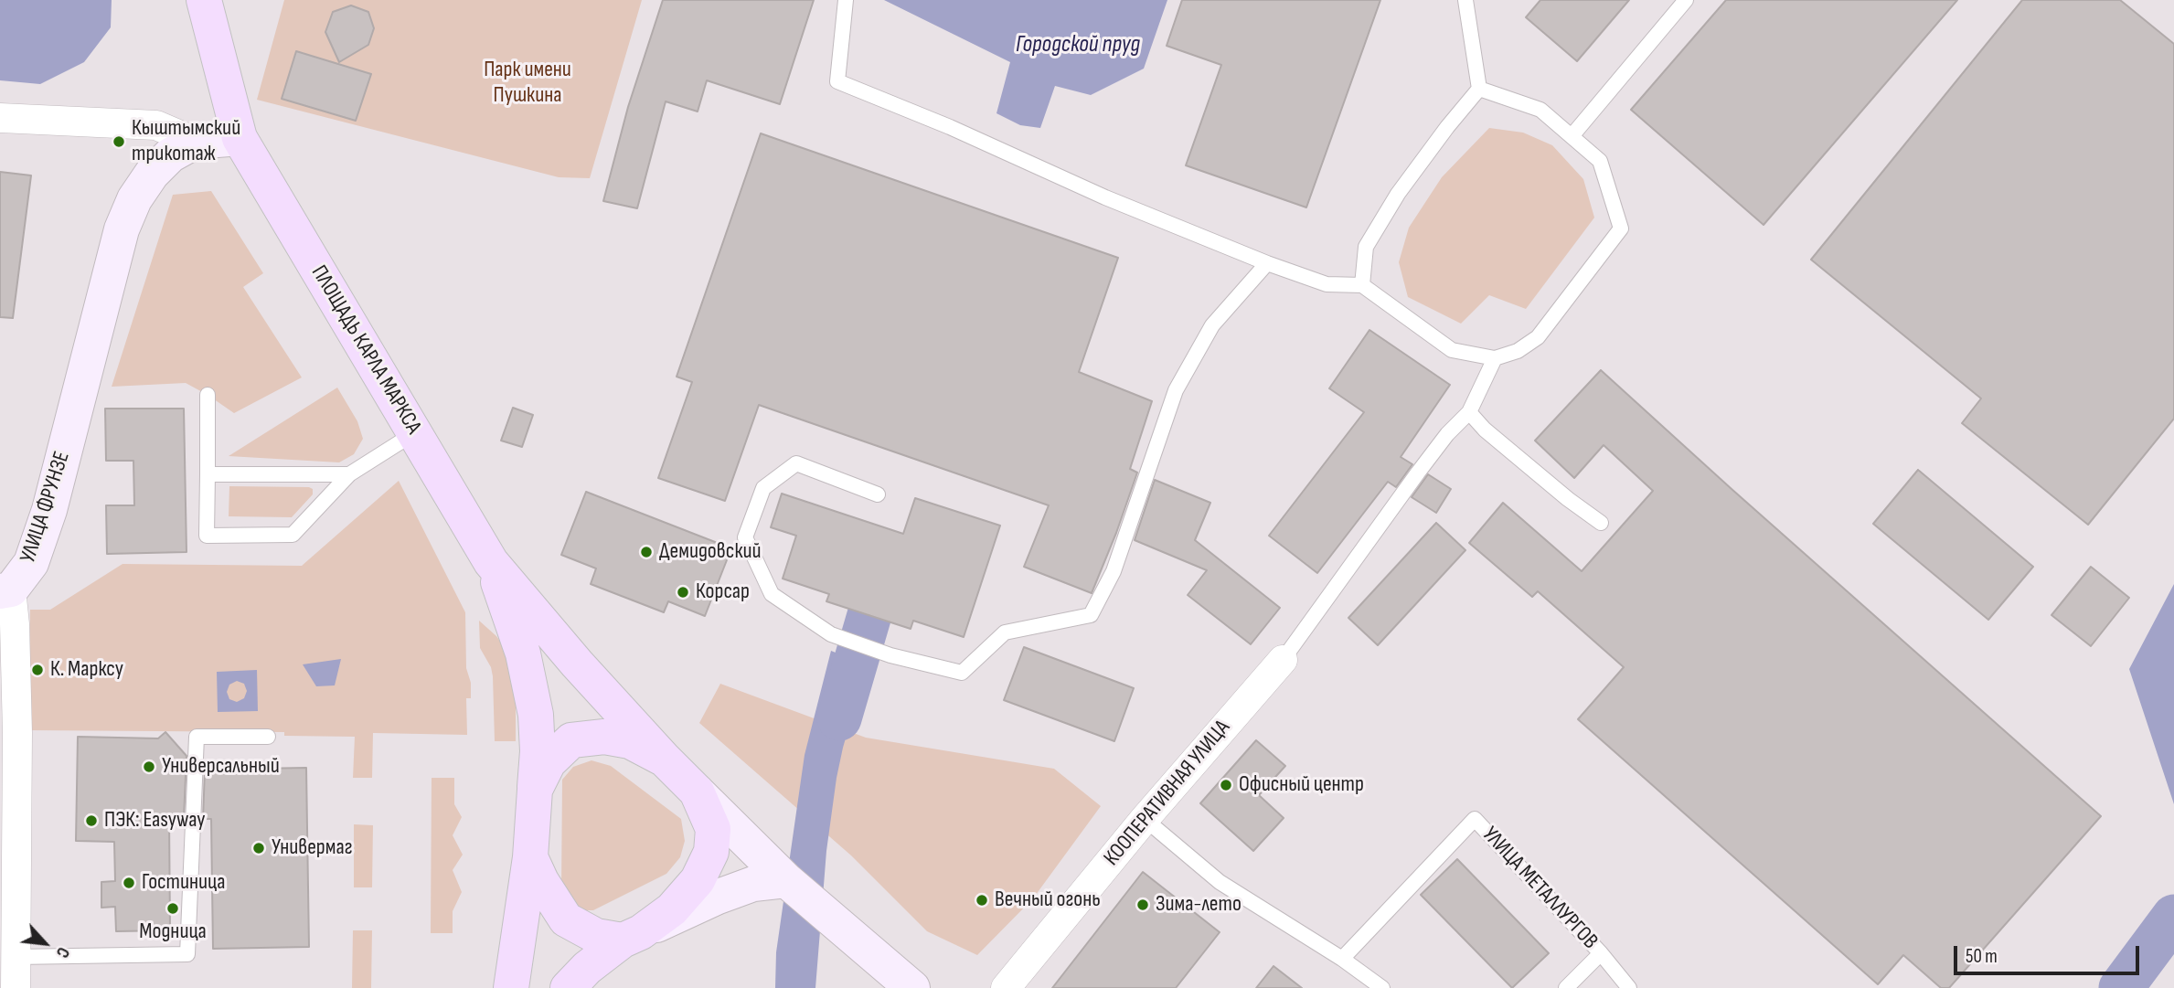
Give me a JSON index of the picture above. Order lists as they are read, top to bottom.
{
  "streets": {
    "main road": ["ПЛОЩАДЬ КАРЛА МАРКСА"],
    "street": ["УЛИЦА ФРУНЗЕ", "КООПЕРАТИВНАЯ УЛИЦА"],
    "lane": ["УЛИЦА МЕТАЛЛУРГОВ"]
  },
  "crossings": [
    ["ПЛОЩАДЬ КАРЛА МАРКСА", "УЛИЦА ФРУНЗЕ"]
  ],
  "water": ["Городской пруд"],
  "parks": ["Парк имени Пушкина"],
  "places": [
    "Кыштымский трикотаж",
    "Демидовский",
    "Корсар",
    "К. Марксу",
    "Универсальный",
    "Офисный центр",
    "ПЭК: Easyway",
    "Универмаг",
    "Гостиница",
    "Вечный огонь",
    "Зима-лето",
    "Модница"
  ],
  "scale_bar": "50 m",
  "north": "bottom right"
}
